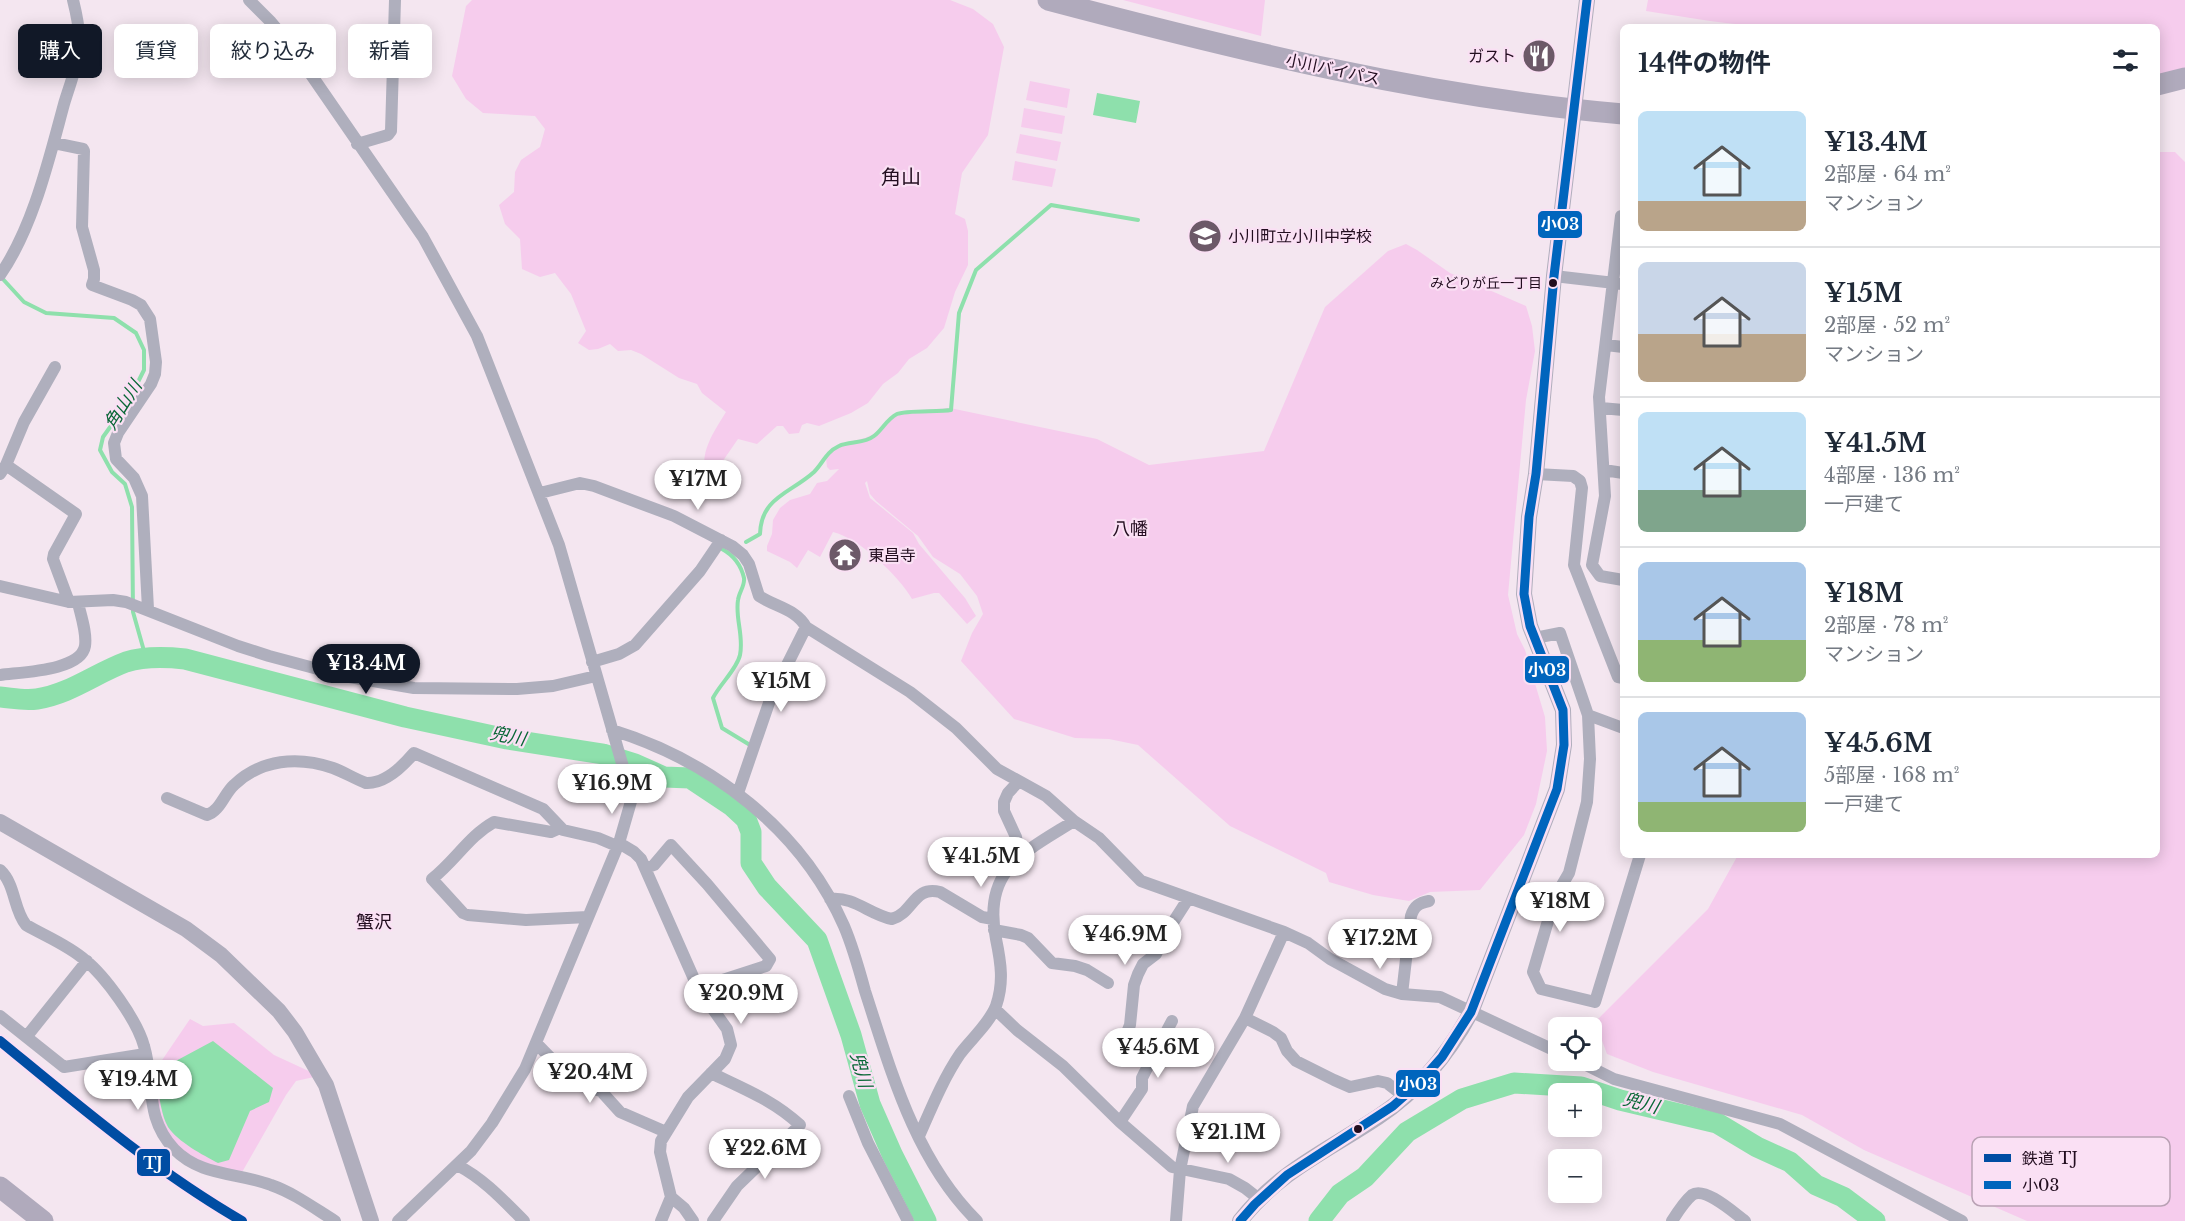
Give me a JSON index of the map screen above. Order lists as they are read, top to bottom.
{
  "streets": {
    "highway": ["小川バイパス"]
  },
  "districts": ["角山", "八幡", "蟹沢"],
  "water": ["角山川", "兜川"],
  "places": {
    "restaurant": ["ガスト"],
    "school or university": ["小川町立小川中学校"],
    "other": ["みどりが丘一丁目"],
    "temple": ["東昌寺"]
  },
  "lines": ["transit line 小03", "rail line TJ"],
  "legend": ["鉄道 TJ", "小03"],
  "page": {
    "chip": [
      "購入",
      "賃貸",
      "絞り込み",
      "新着"
    ],
    "heading": "14件の物件",
    "list": [
      {
        "name": "¥13.4M",
        "note": "2部屋 · 64 m² · マンション"
      },
      {
        "name": "¥15M",
        "note": "2部屋 · 52 m² · マンション"
      },
      {
        "name": "¥41.5M",
        "note": "4部屋 · 136 m² · 一戸建て"
      },
      {
        "name": "¥18M",
        "note": "2部屋 · 78 m² · マンション"
      },
      {
        "name": "¥45.6M",
        "note": "5部屋 · 168 m² · 一戸建て"
      }
    ],
    "price": [
      "¥17M",
      "¥13.4M",
      "¥15M",
      "¥16.9M",
      "¥41.5M",
      "¥18M",
      "¥46.9M",
      "¥17.2M",
      "¥20.9M",
      "¥45.6M",
      "¥20.4M",
      "¥19.4M",
      "¥21.1M",
      "¥22.6M"
    ],
    "map_buttons": ["+", "−"]
  }
}
